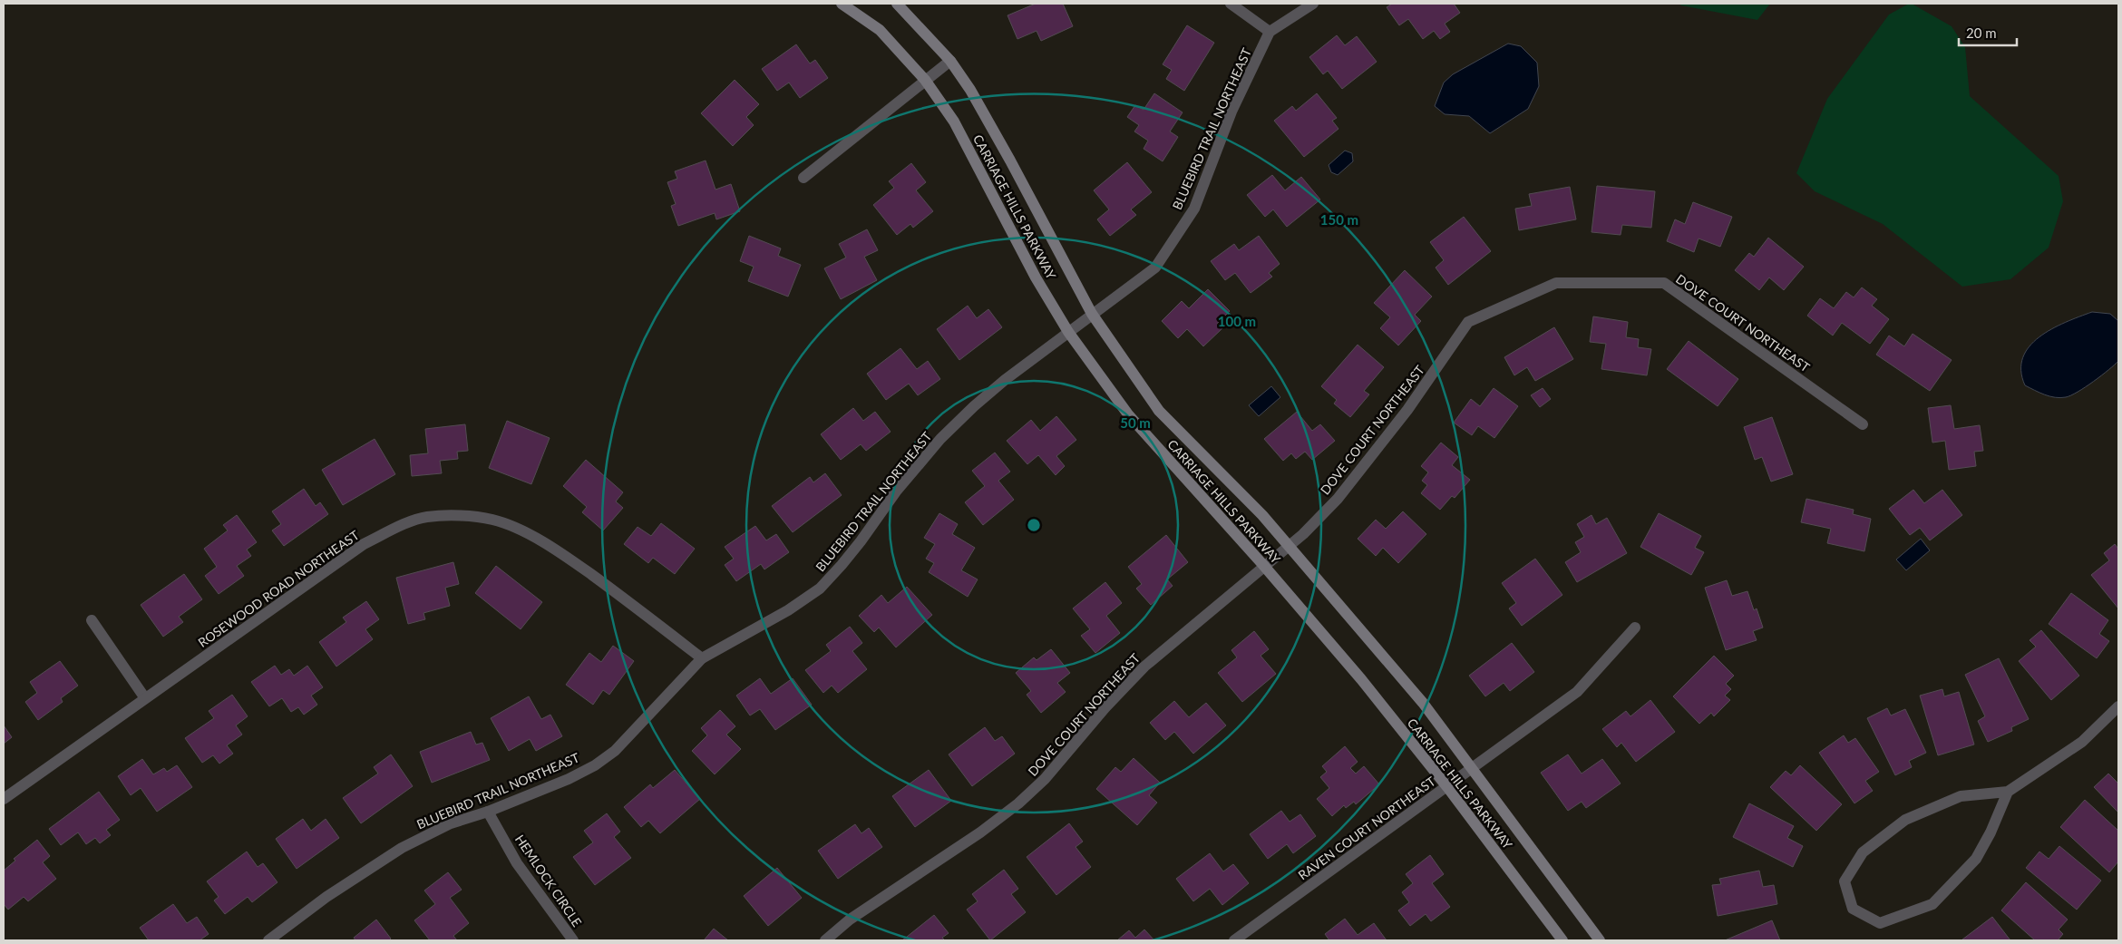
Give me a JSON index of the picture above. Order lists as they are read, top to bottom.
{
  "streets": {
    "street": [
      "BLUEBIRD TRAIL NORTHEAST",
      "CARRIAGE HILLS PARKWAY",
      "DOVE COURT NORTHEAST",
      "ROSEWOOD ROAD NORTHEAST",
      "RAVEN COURT NORTHEAST",
      "HEMLOCK CIRCLE"
    ]
  },
  "crossings": [
    ["BLUEBIRD TRAIL NORTHEAST", "CARRIAGE HILLS PARKWAY"],
    ["BLUEBIRD TRAIL NORTHEAST", "ROSEWOOD ROAD NORTHEAST"],
    ["BLUEBIRD TRAIL NORTHEAST", "HEMLOCK CIRCLE"],
    ["CARRIAGE HILLS PARKWAY", "DOVE COURT NORTHEAST"],
    ["CARRIAGE HILLS PARKWAY", "RAVEN COURT NORTHEAST"]
  ],
  "scale_bar": "20 m",
  "rings": ["150 m", "100 m", "50 m"]
}
